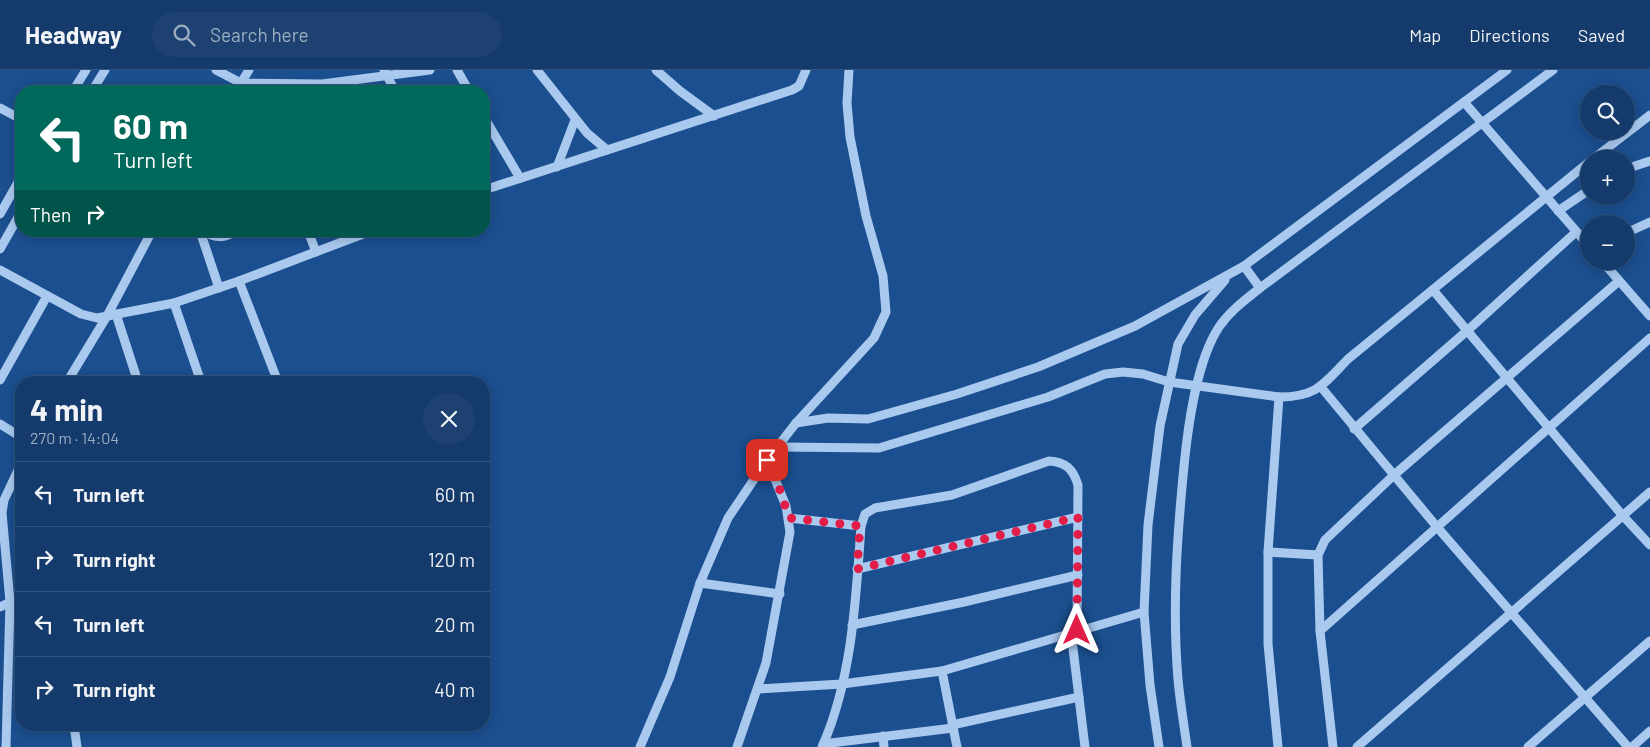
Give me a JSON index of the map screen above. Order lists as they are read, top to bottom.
{
  "page": {
    "header": "Headway",
    "search": "Search here",
    "nav": ["Map", "Directions", "Saved"],
    "map_buttons": ["+", "−"],
    "turn": ["60 m", "Turn left"],
    "then": "Then",
    "heading": ["4 min", "270 m · 14:04"],
    "list": [
      {
        "name": "Turn left",
        "value": "60 m"
      },
      {
        "name": "Turn right",
        "value": "120 m"
      },
      {
        "name": "Turn left",
        "value": "20 m"
      },
      {
        "name": "Turn right",
        "value": "40 m"
      }
    ]
  }
}
